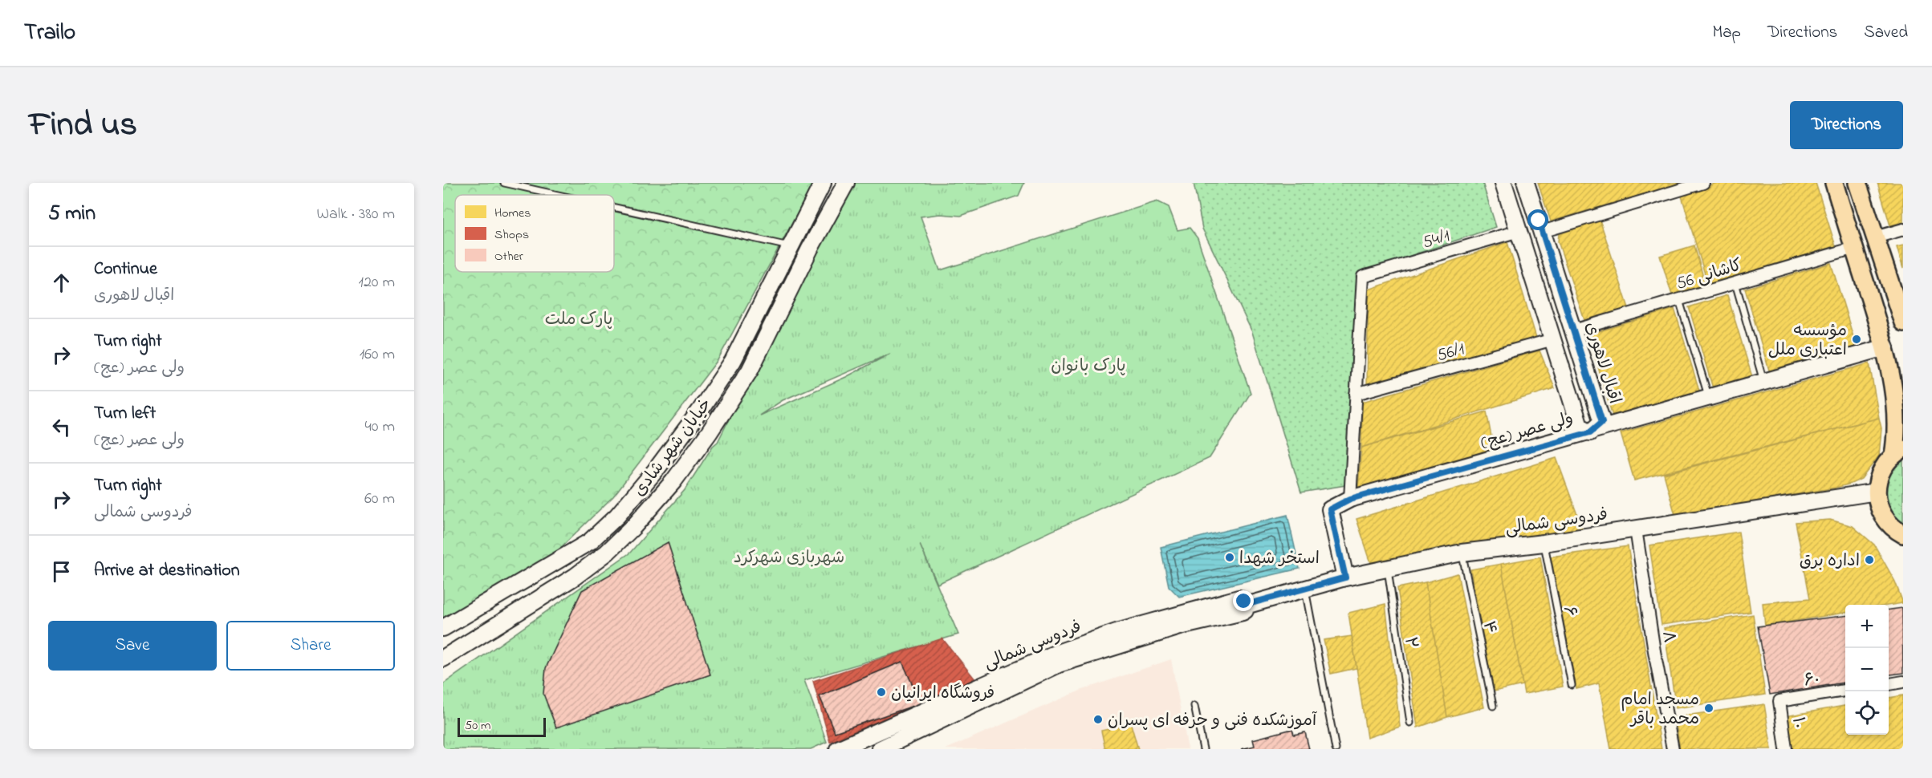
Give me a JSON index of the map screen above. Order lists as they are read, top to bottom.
{
  "streets": {
    "main road": [
      "اقبال لاهوری",
      "ولی عصر (عج)",
      "خیابان شهر شادی",
      "فردوسی شمالی"
    ],
    "street": [
      "54/1",
      "کاشانی 56",
      "56/1",
      "۸",
      "۶۰",
      "۱۰"
    ],
    "lane": ["۶", "۴", "۲"]
  },
  "crossings": [
    ["54/1", "56/1"],
    ["کاشانی 56", "اقبال لاهوری"],
    ["اقبال لاهوری", "ولی عصر (عج)"],
    ["ولی عصر (عج)", "فردوسی شمالی"],
    ["فردوسی شمالی", "۶"],
    ["فردوسی شمالی", "۴"],
    ["فردوسی شمالی", "۸"],
    ["فردوسی شمالی", "۲"],
    ["۶۰", "۱۰"]
  ],
  "parks": ["پارک ملت", "پارک بانوان", "شهربازی شهرکرد"],
  "places": [
    "مؤسسه اعتباری ملل",
    "استخر شهدا",
    "اداره برق",
    "فروشگاه ایرانیان",
    "مسجد امام محمد باقر",
    "آموزشکده فنی و حرفه ای پسران"
  ],
  "legend": ["Homes", "Shops", "Other"],
  "scale_bar": "50 m",
  "page": {
    "header": "Trailo",
    "nav": ["Map", "Directions", "Saved"],
    "title": "Find us",
    "buttons": [
      "Directions",
      ["Save", "Share"]
    ],
    "heading": ["5 min", "Walk · 380 m"],
    "list": [
      ["Continue", "اقبال لاهوری", "120 m"],
      ["Turn right", "ولی عصر (عج)", "160 m"],
      ["Turn left", "ولی عصر (عج)", "40 m"],
      ["Turn right", "فردوسی شمالی", "60 m"],
      "Arrive at destination"
    ],
    "map_buttons": ["+", "−"],
    "scale": "50 m"
  }
}
